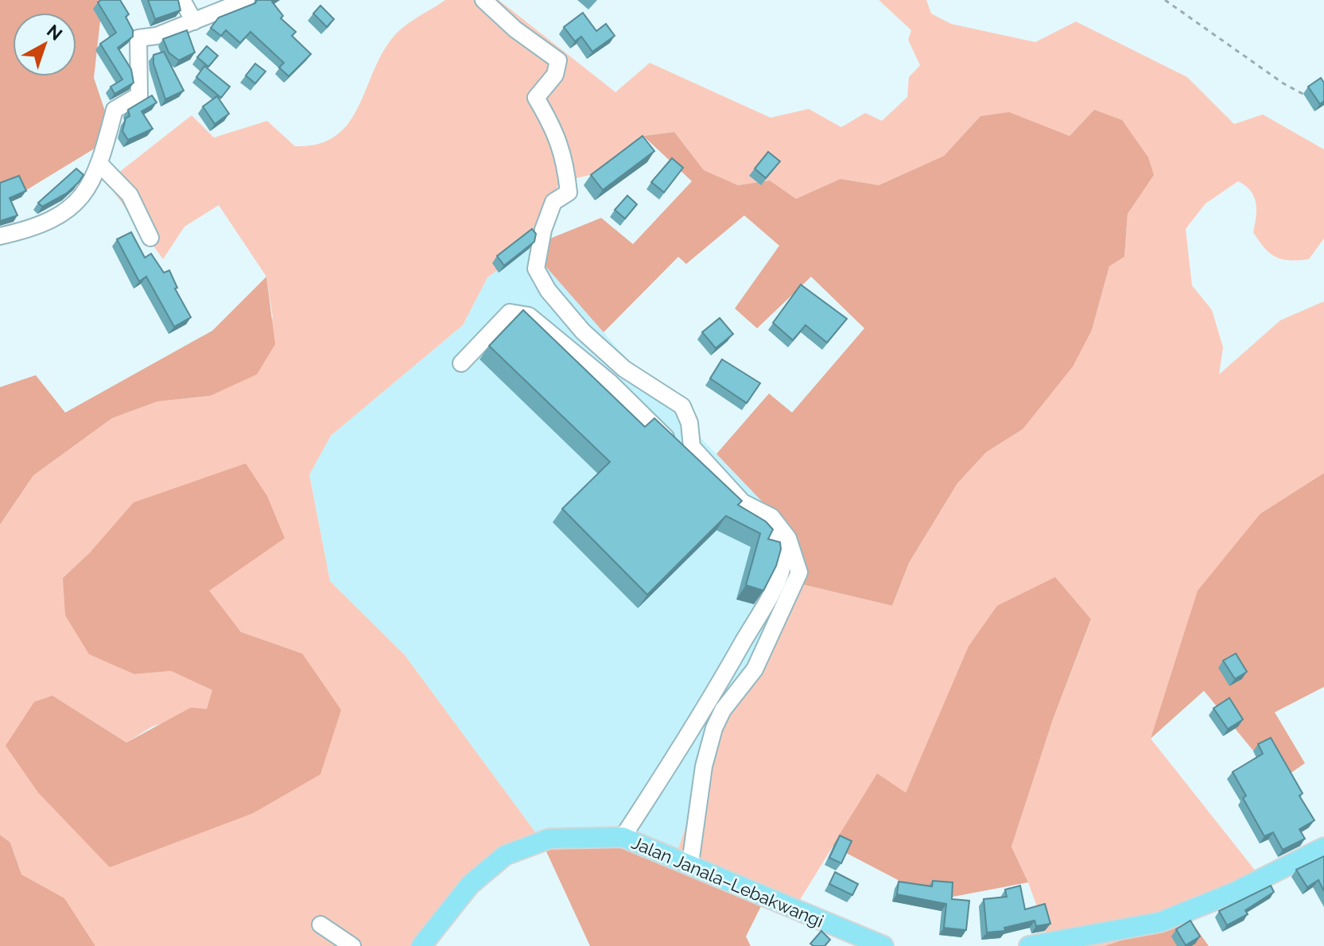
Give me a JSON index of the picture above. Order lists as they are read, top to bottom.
{
  "streets": {
    "main road": ["Jalan Janala–Lebakwangi"]
  },
  "north": "top right"
}
